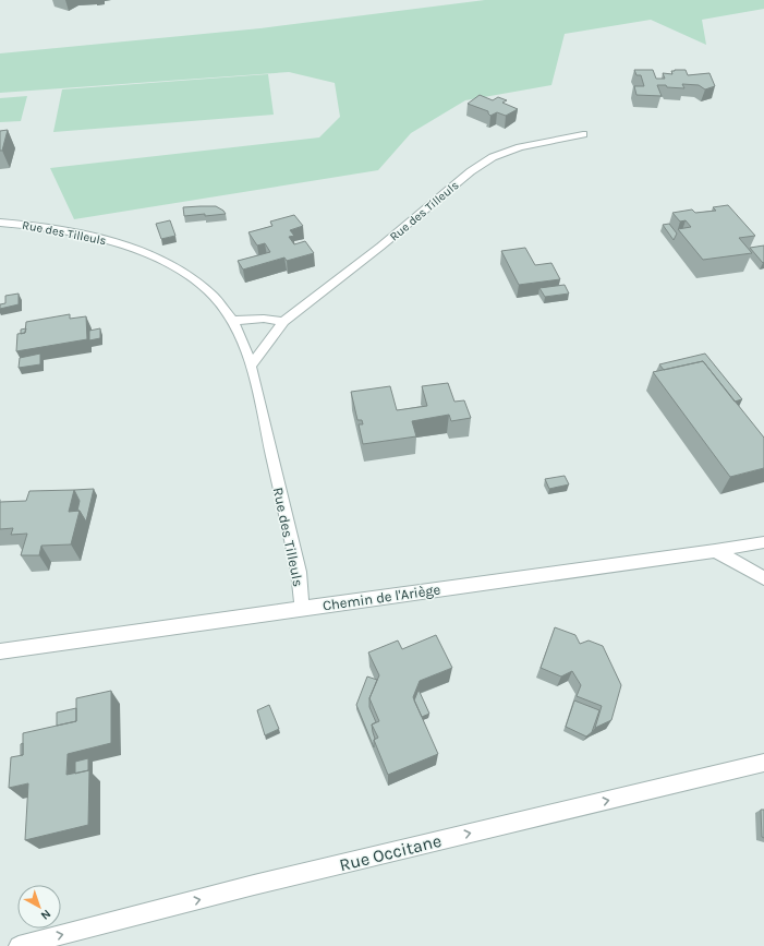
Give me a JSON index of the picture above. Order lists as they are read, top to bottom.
{
  "streets": {
    "street": ["Rue des Tilleuls", "Chemin de l'Ariège", "Rue Occitane"]
  },
  "crossings": [
    ["Rue des Tilleuls", "Chemin de l'Ariège"]
  ],
  "one_way": ["Rue Occitane"],
  "north": "bottom right"
}
